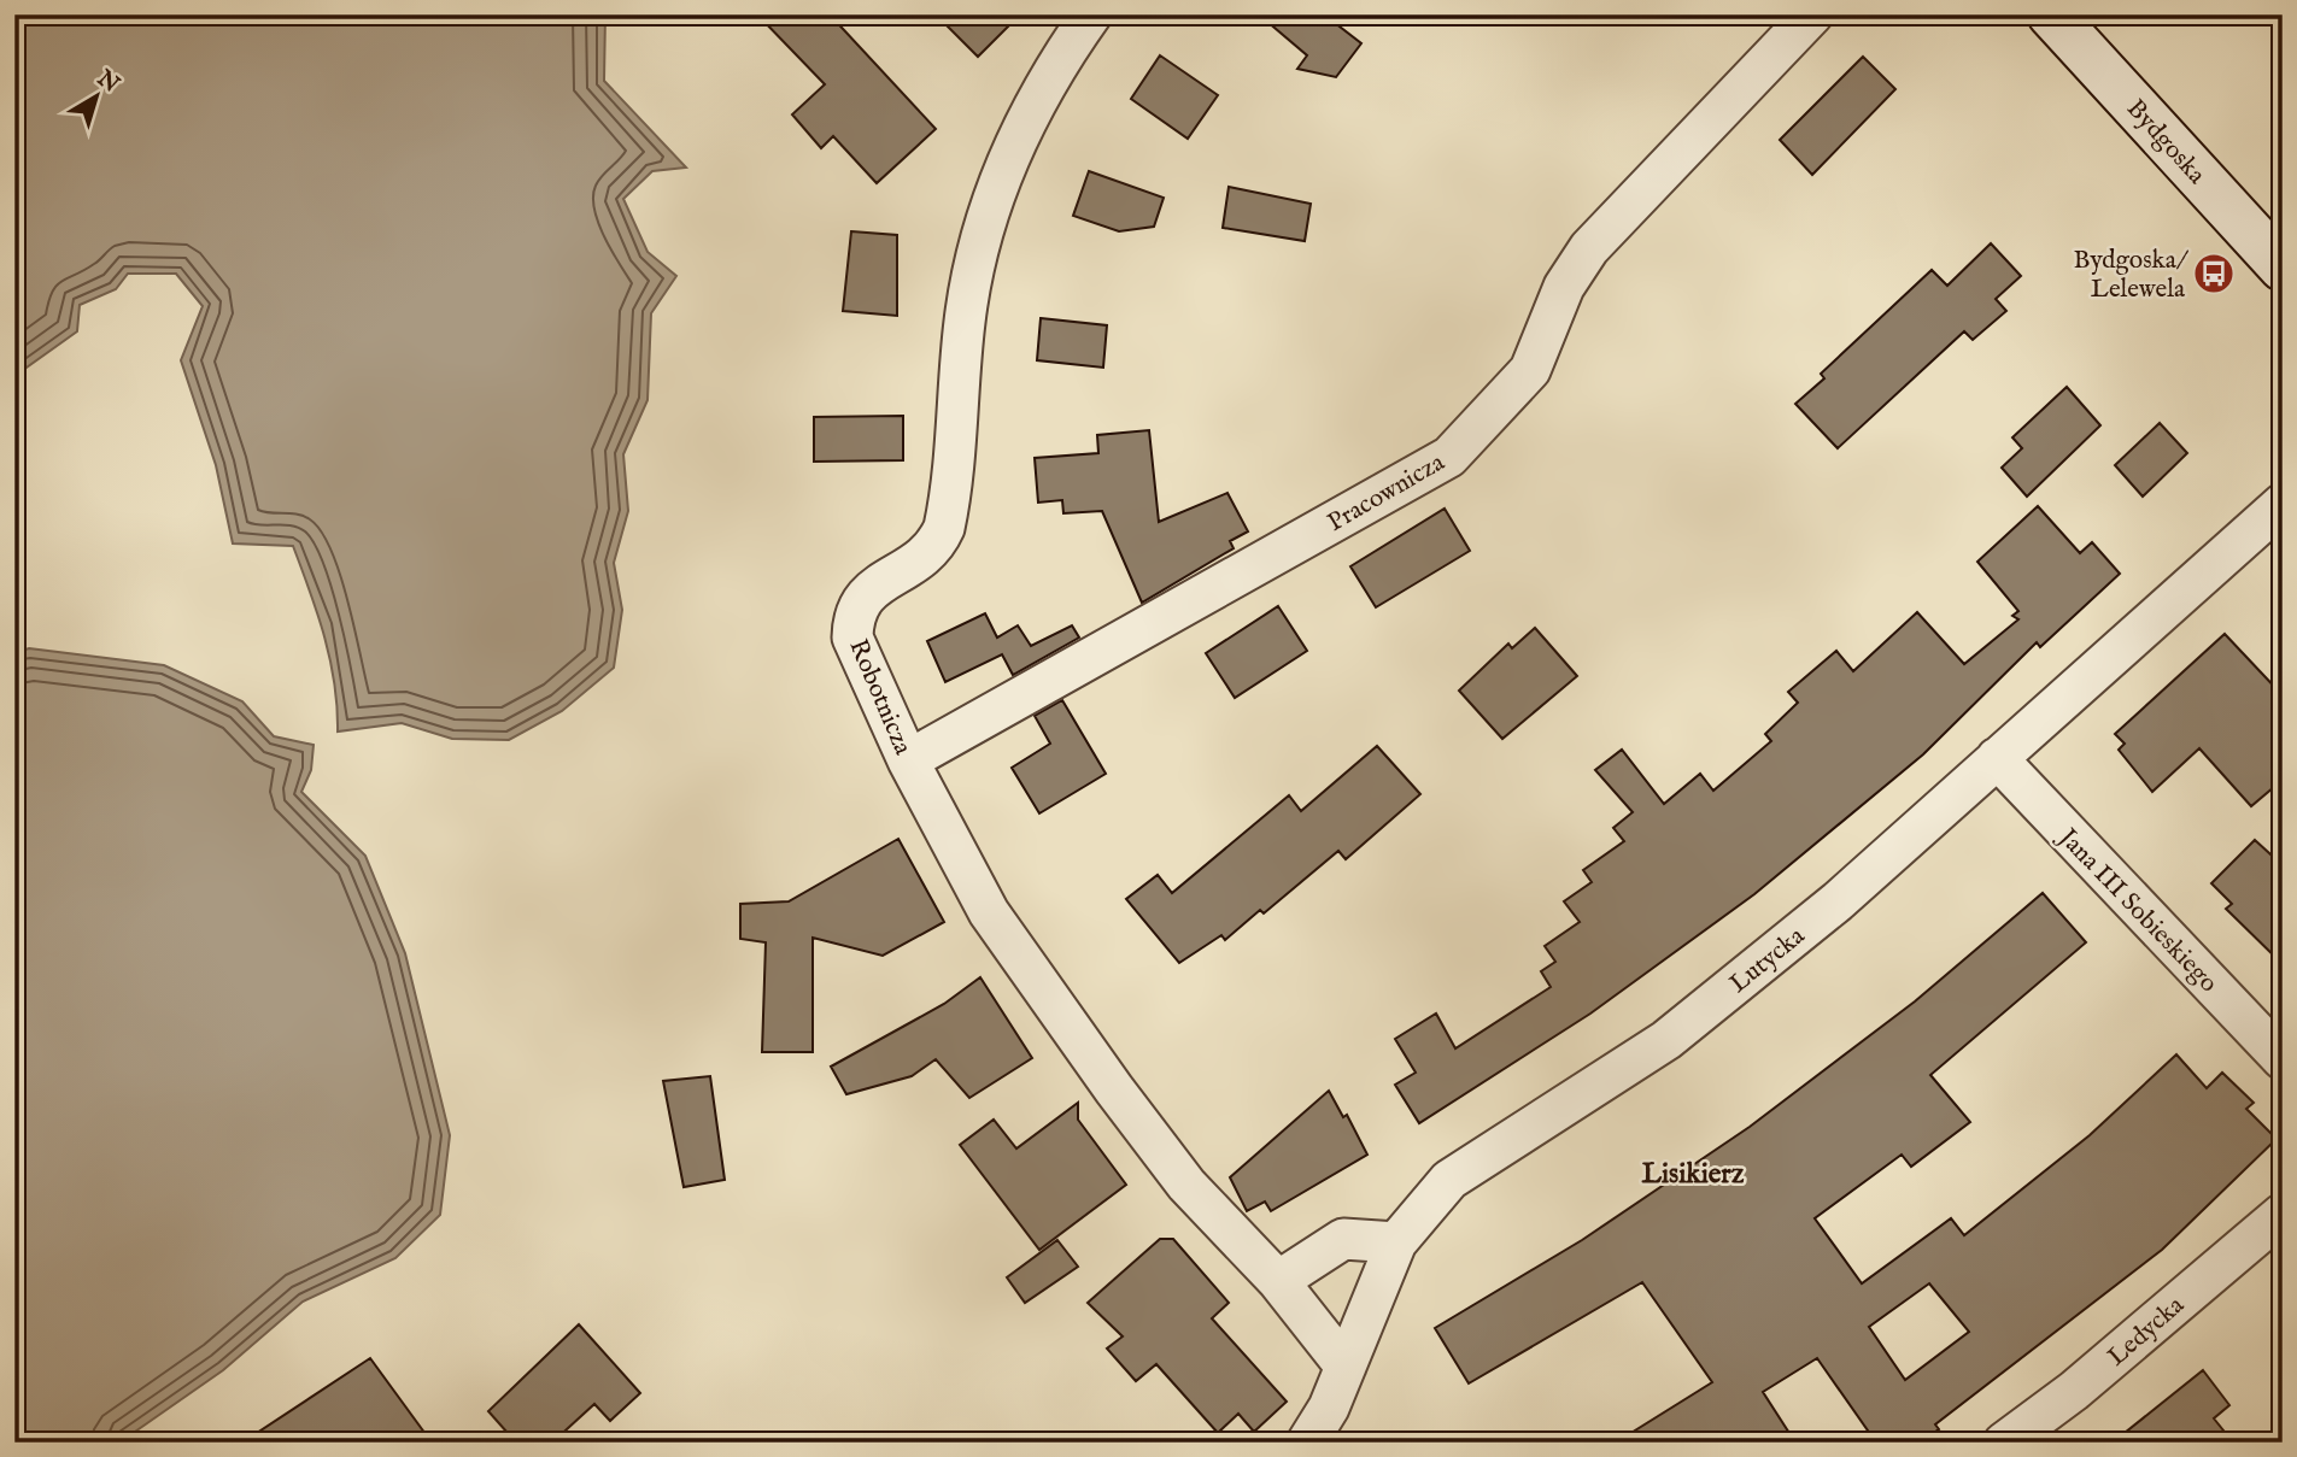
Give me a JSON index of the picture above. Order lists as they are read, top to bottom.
{
  "streets": {
    "street": [
      "Bydgoska",
      "Pracownicza",
      "Robotnicza",
      "Jana III Sobieskiego",
      "Lutycka",
      "Ledycka"
    ]
  },
  "crossings": [
    ["Pracownicza", "Robotnicza"],
    ["Robotnicza", "Lutycka"],
    ["Jana III Sobieskiego", "Lutycka"]
  ],
  "districts": ["Lisikierz"],
  "places": {
    "bus stop": ["Bydgoska/ Lelewela"]
  },
  "north": "top right"
}
